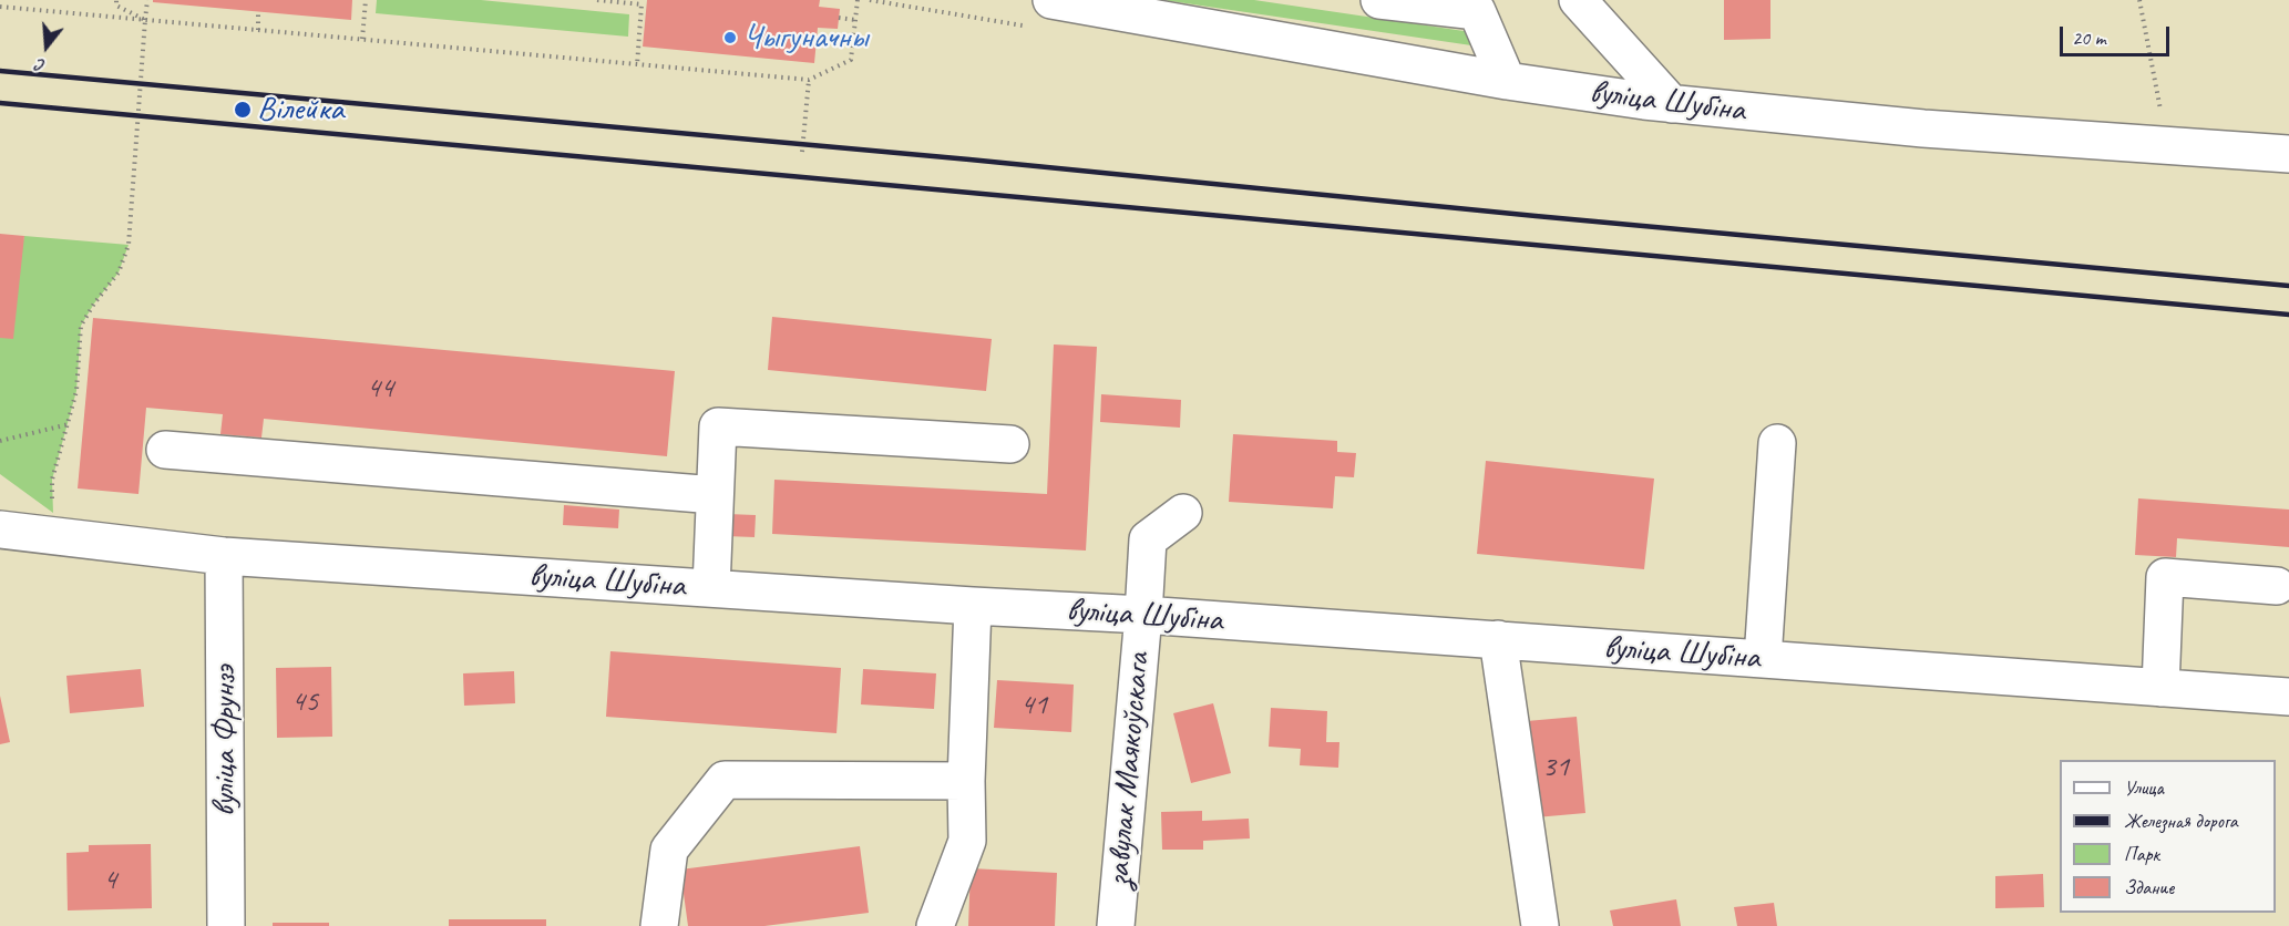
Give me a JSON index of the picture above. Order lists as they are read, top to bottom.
{
  "streets": {
    "street": ["вуліца Шубіна", "вуліца Фрунзэ", "завулак Маякоўскага"]
  },
  "crossings": [
    ["вуліца Шубіна", "вуліца Фрунзэ"],
    ["вуліца Шубіна", "завулак Маякоўскага"]
  ],
  "places": ["Чыгуначны", "Вілейка"],
  "house_numbers": [
    "44",
    "45",
    "41",
    "31",
    "4"
  ],
  "legend": [
    "Улица",
    "Железная дорога",
    "Парк",
    "Здание"
  ],
  "scale_bar": "20 m",
  "north": "bottom"
}
